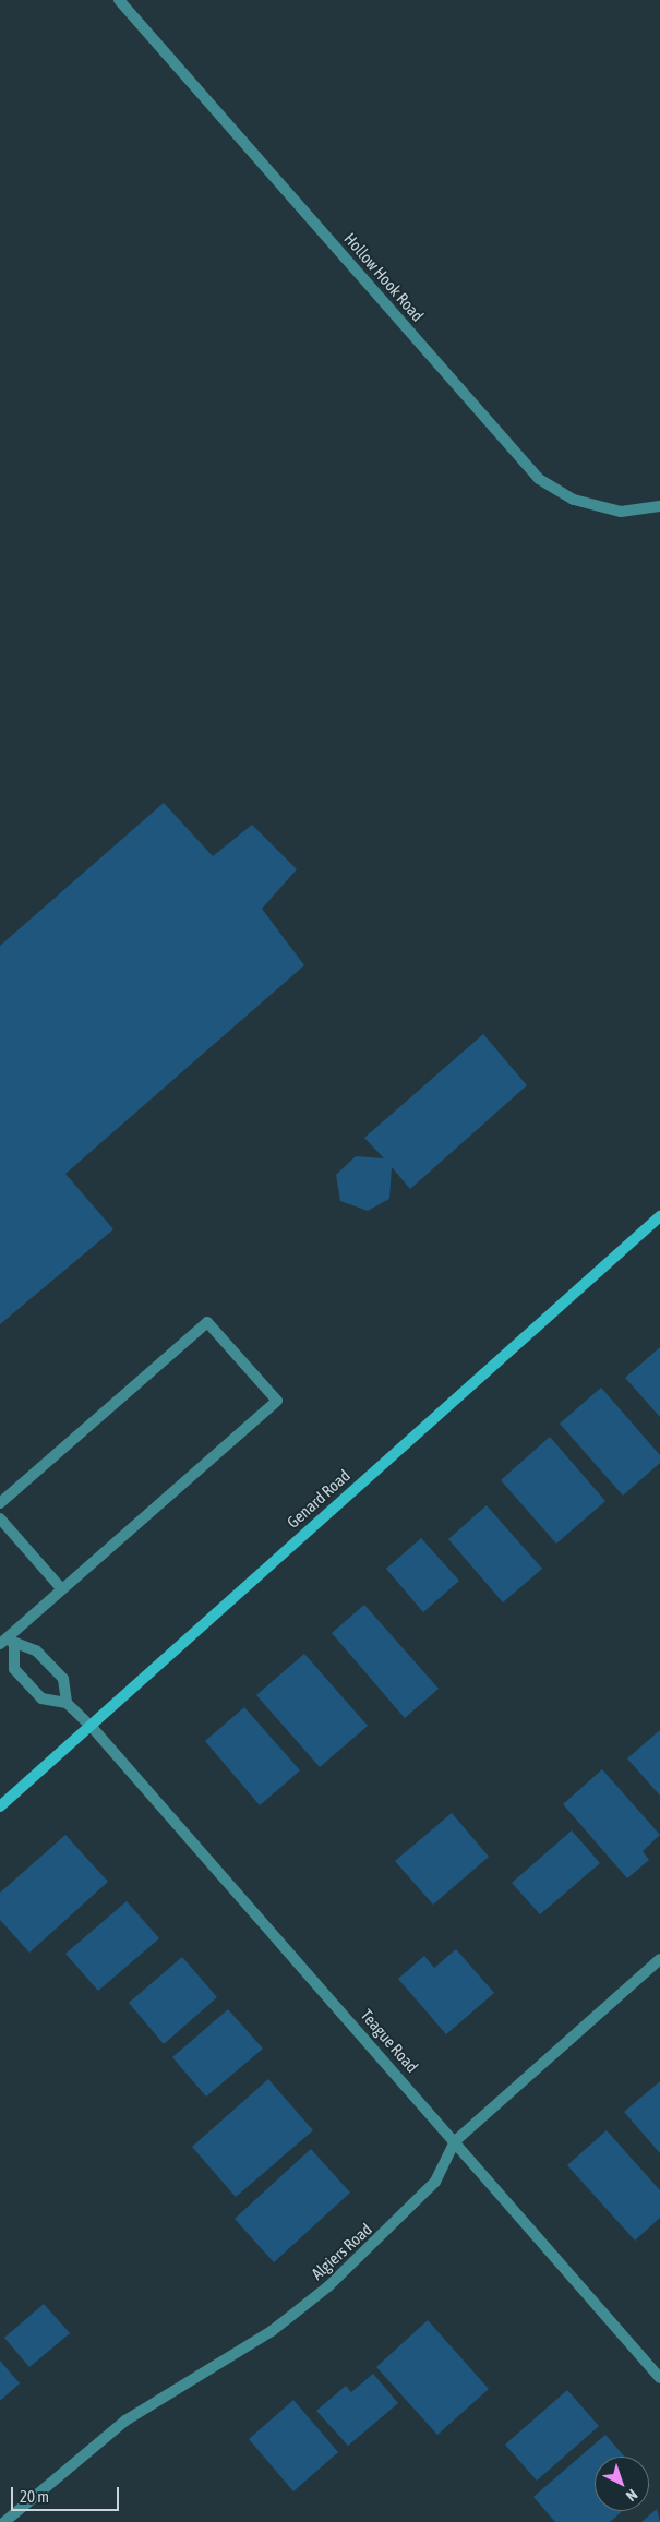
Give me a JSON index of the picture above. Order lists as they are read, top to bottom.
{
  "streets": {
    "street": [
      "Hollow Hook Road",
      "Genard Road",
      "Teague Road",
      "Algiers Road"
    ]
  },
  "crossings": [
    ["Genard Road", "Teague Road"],
    ["Teague Road", "Algiers Road"]
  ],
  "scale_bar": "20 m",
  "north": "bottom right"
}
